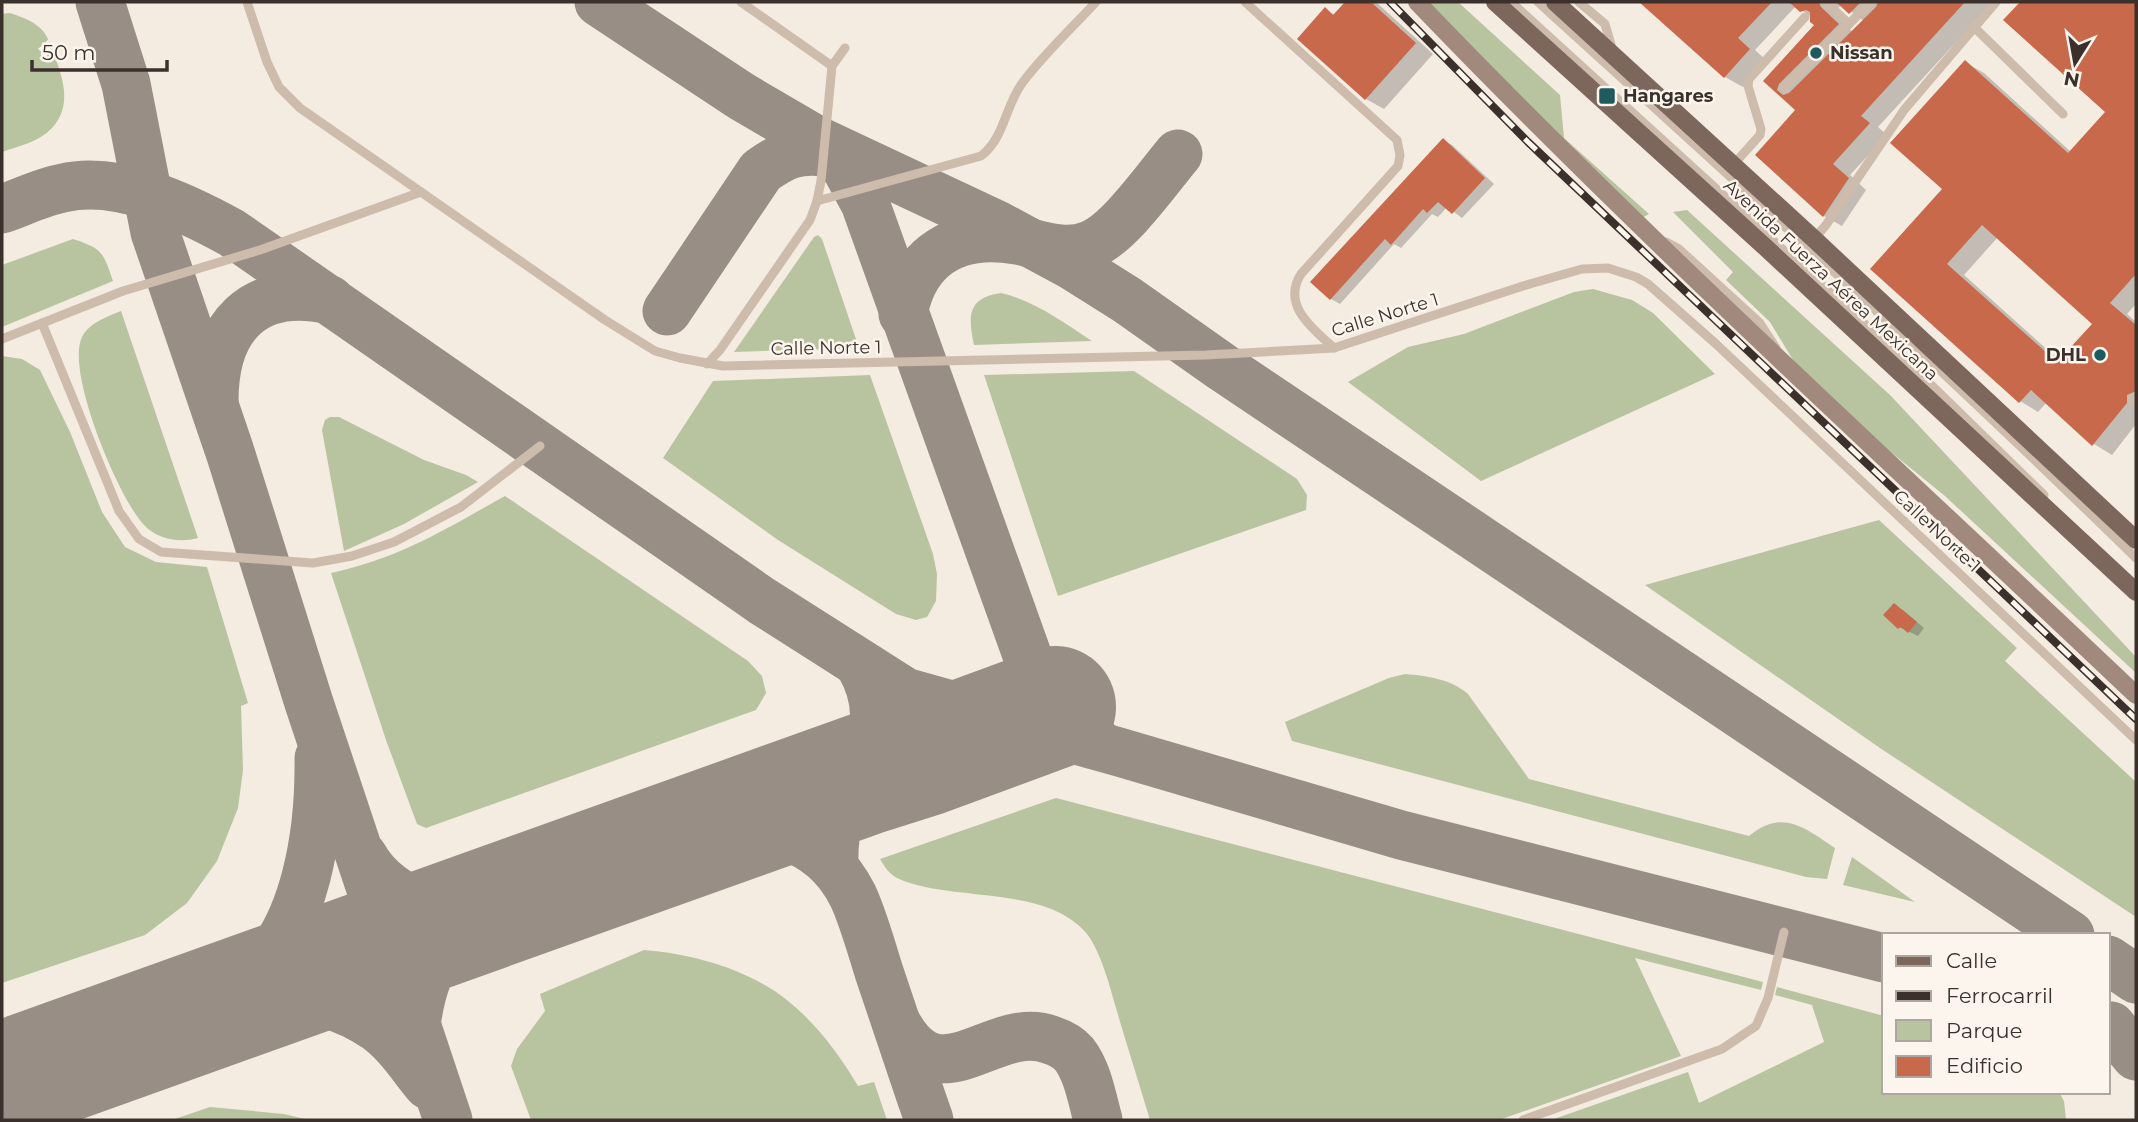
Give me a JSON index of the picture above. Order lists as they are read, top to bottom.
{
  "streets": {
    "main road": ["Avenida Fuerza Aérea Mexicana"],
    "lane": ["Calle Norte 1"]
  },
  "places": {
    "other": ["Nissan", "DHL"],
    "transit": ["Hangares"]
  },
  "legend": [
    "Calle",
    "Ferrocarril",
    "Parque",
    "Edificio"
  ],
  "scale_bar": "50 m",
  "north": "bottom"
}
